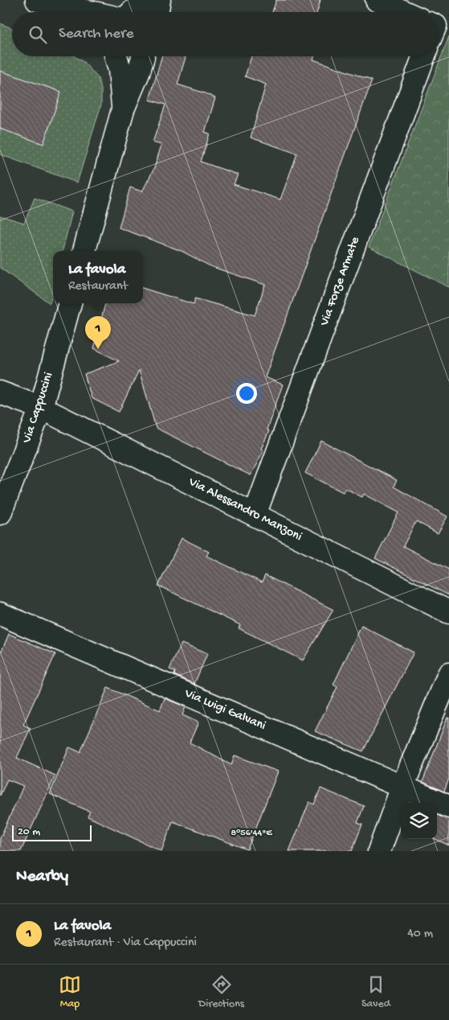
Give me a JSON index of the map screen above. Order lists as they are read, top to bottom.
{
  "streets": {
    "street": [
      "Via Forze Armate",
      "Via Cappuccini",
      "Via Alessandro Manzoni",
      "Via Luigi Galvani"
    ]
  },
  "crossings": [
    ["Via Forze Armate", "Via Alessandro Manzoni"],
    ["Via Cappuccini", "Via Alessandro Manzoni"]
  ],
  "scale_bar": "20 m",
  "page": {
    "search": "Search here",
    "popup": ["La favola", "Restaurant"],
    "pins": "1",
    "scale": "20 m",
    "heading": "Nearby",
    "list": [
      {
        "mark": "1",
        "name": "La favola",
        "note": "Restaurant · Via Cappuccini",
        "value": "40 m"
      }
    ],
    "nav": ["Map", "Directions", "Saved"]
  },
  "coordinates": ["8°56'44\"E"]
}
